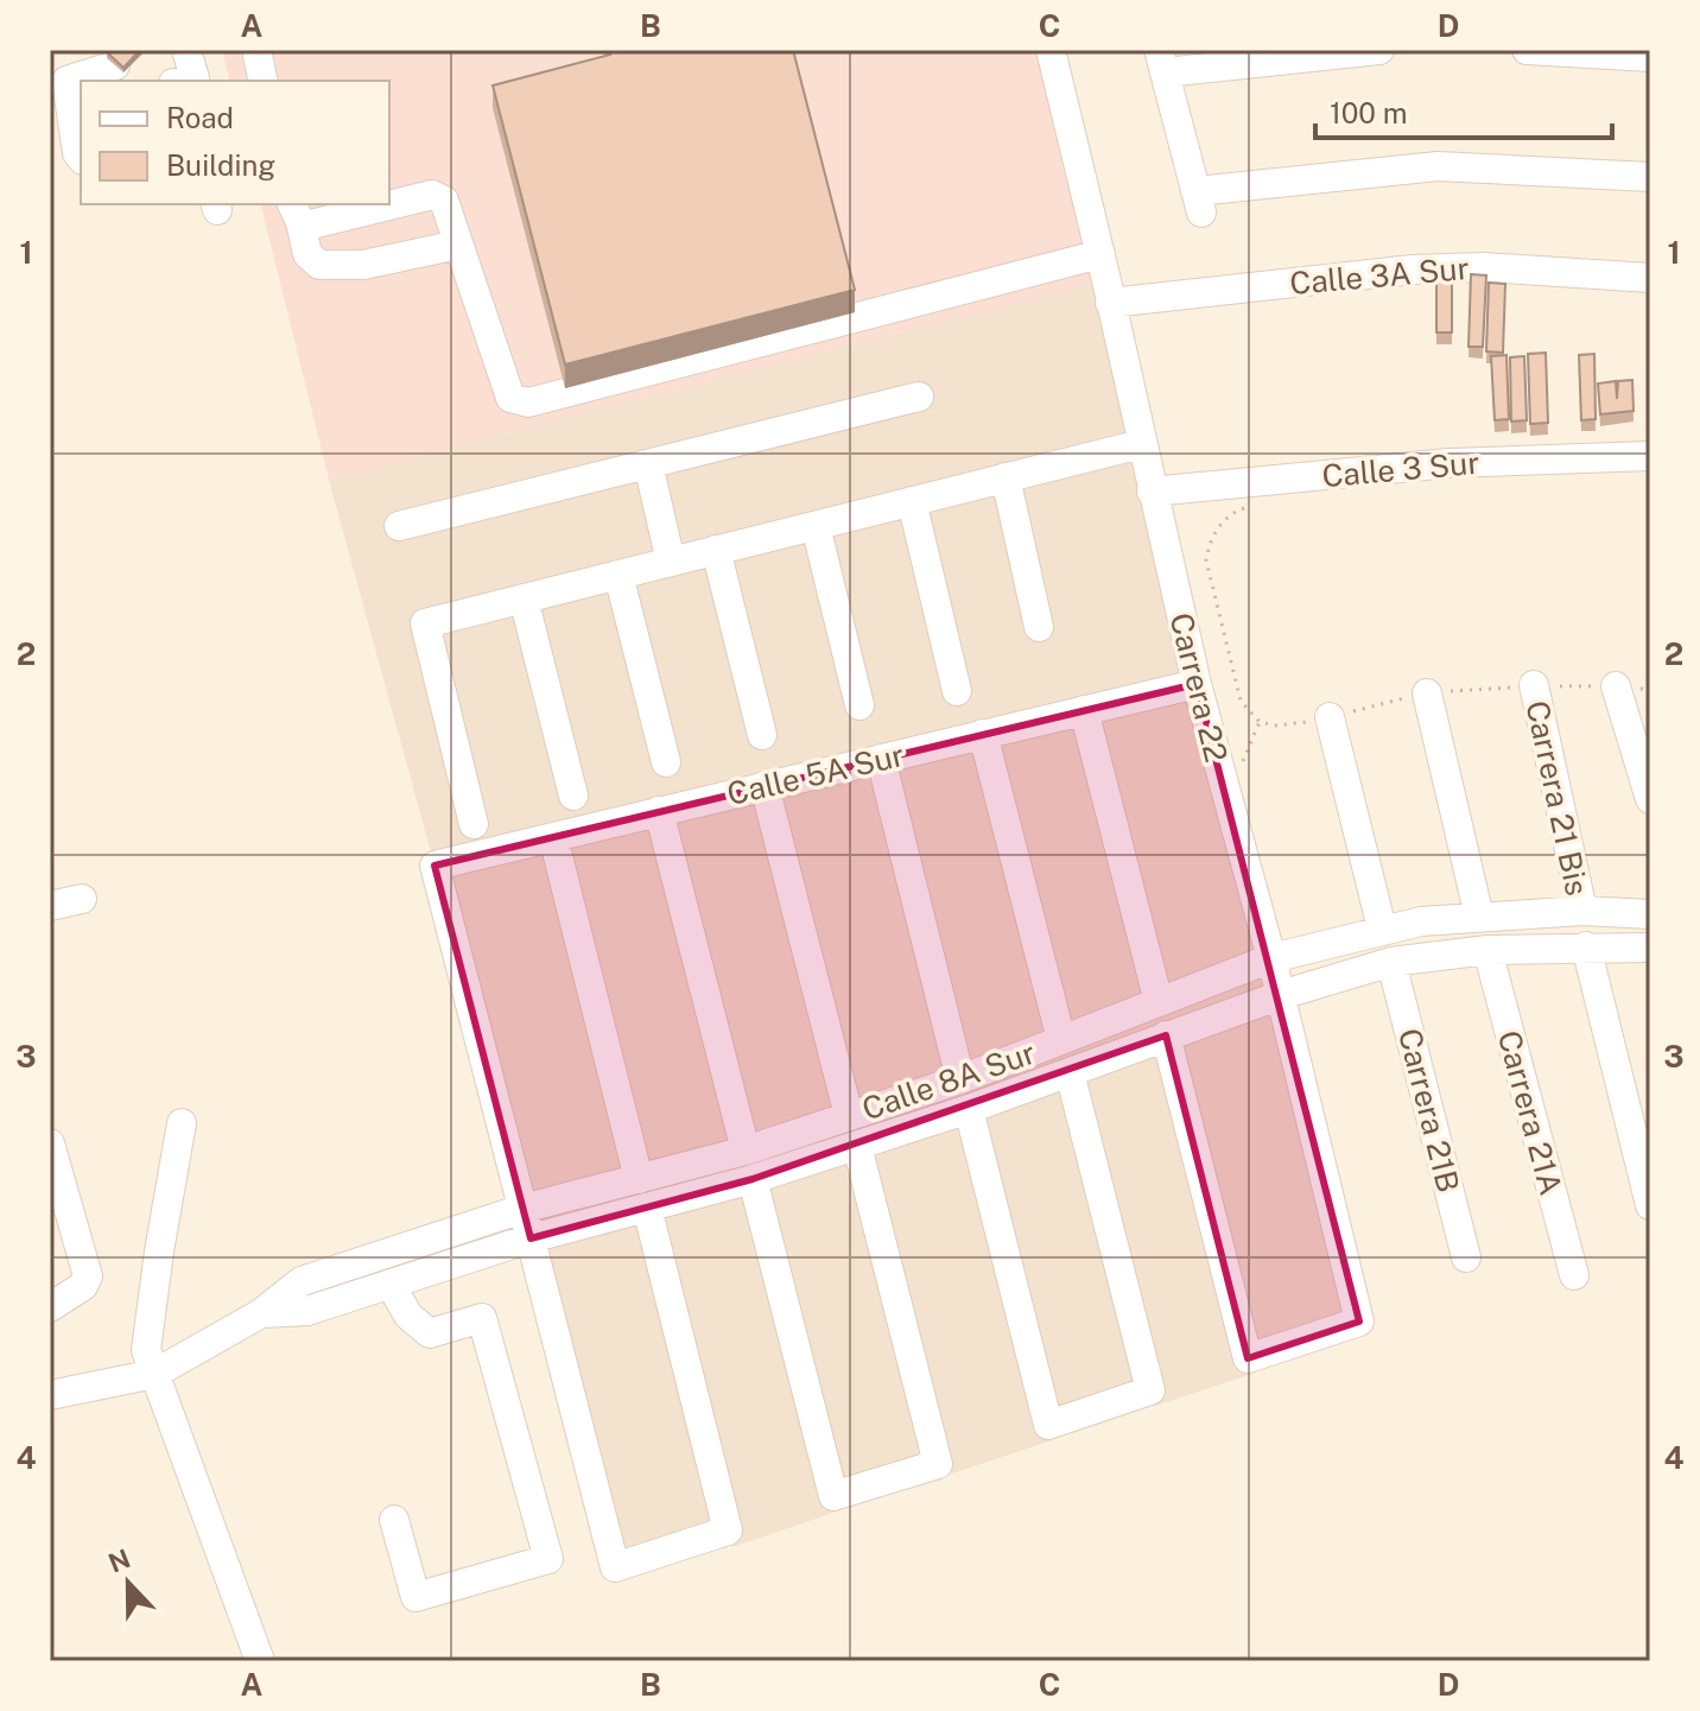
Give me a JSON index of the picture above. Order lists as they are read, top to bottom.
{
  "streets": {
    "street": [
      "Calle 3A Sur",
      "Calle 3 Sur",
      "Carrera 22",
      "Calle 5A Sur",
      "Carrera 21 Bis",
      "Calle 8A Sur",
      "Carrera 21B",
      "Carrera 21A"
    ]
  },
  "crossings": [
    ["Calle 3A Sur", "Carrera 22"],
    ["Calle 3 Sur", "Carrera 22"],
    ["Carrera 22", "Calle 5A Sur"],
    ["Carrera 22", "Calle 8A Sur"],
    ["Calle 5A Sur", "Calle 8A Sur"],
    ["Carrera 21 Bis", "Calle 8A Sur"],
    ["Calle 8A Sur", "Carrera 21B"],
    ["Calle 8A Sur", "Carrera 21A"]
  ],
  "legend": ["Road", "Building"],
  "scale_bar": "100 m",
  "north": "top",
  "grid": {
    "columns": [
      "A",
      "B",
      "C",
      "D"
    ],
    "rows": [
      "1",
      "2",
      "3",
      "4"
    ]
  }
}
